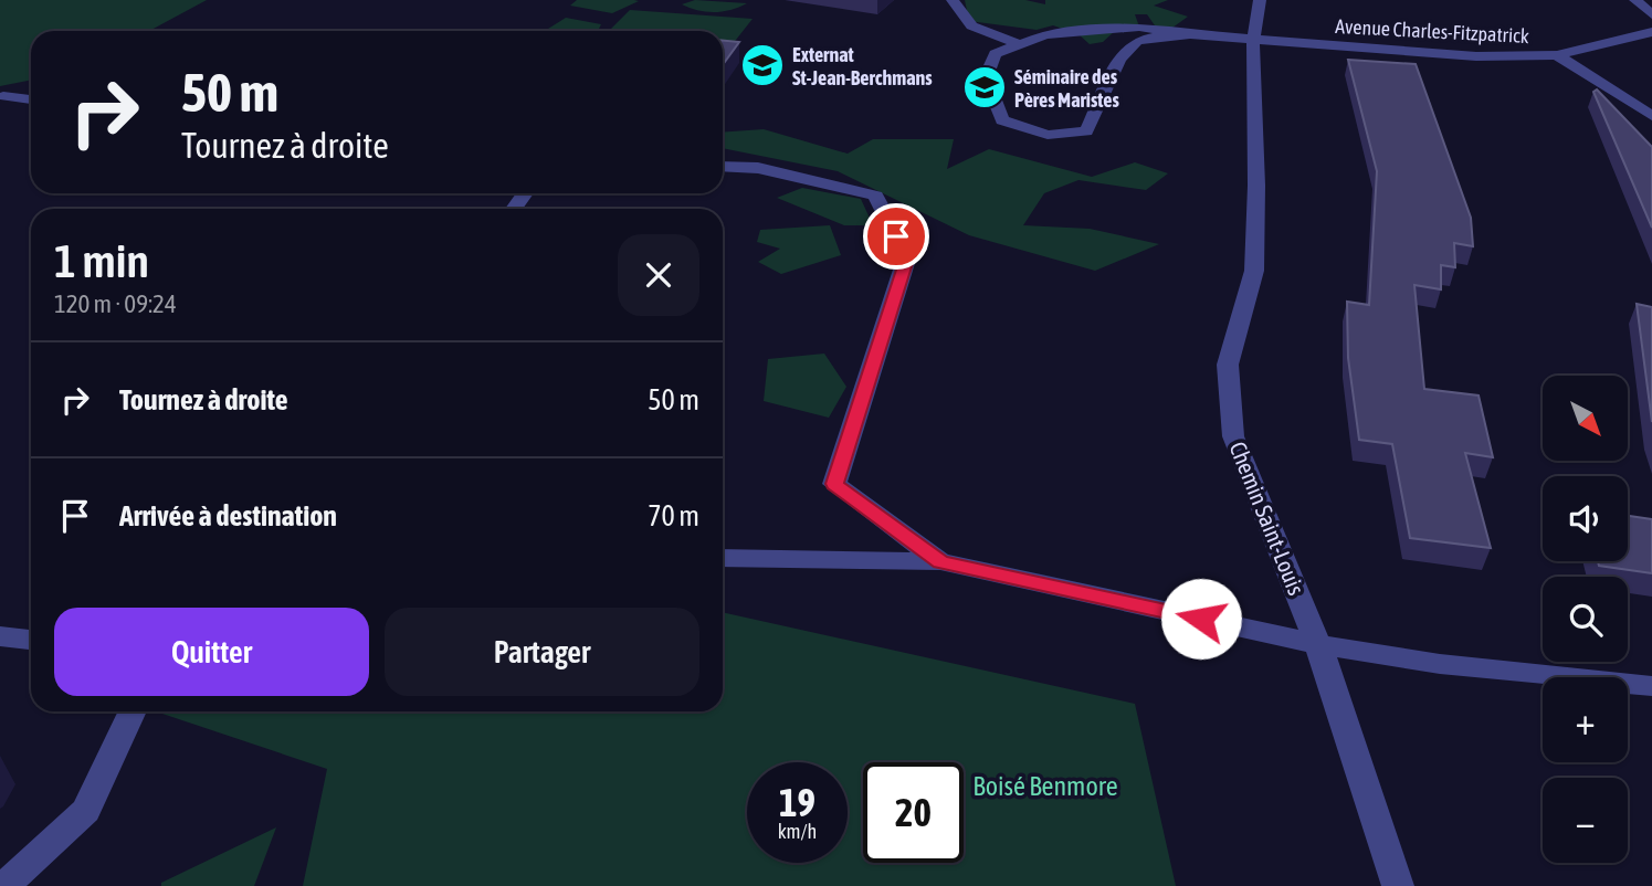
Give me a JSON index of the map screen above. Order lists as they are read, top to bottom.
{
  "streets": {
    "street": ["Avenue Charles-Fitzpatrick", "Chemin Saint-Louis"]
  },
  "crossings": [
    ["Avenue Charles-Fitzpatrick", "Chemin Saint-Louis"]
  ],
  "parks": ["Boisé Benmore"],
  "places": {
    "school or university": ["Externat St-Jean-Berchmans", "Séminaire des Pères Maristes"]
  },
  "north": "bottom right",
  "page": {
    "turn": ["50 m", "Tournez à droite"],
    "heading": ["1 min", "120 m · 09:24"],
    "list": [
      {
        "name": "Tournez à droite",
        "value": "50 m"
      },
      {
        "name": "Arrivée à destination",
        "value": "70 m"
      }
    ],
    "map_buttons": ["+", "−"],
    "buttons": ["Quitter", "Partager"],
    "speed": "19 km/h",
    "limit": "20"
  }
}
